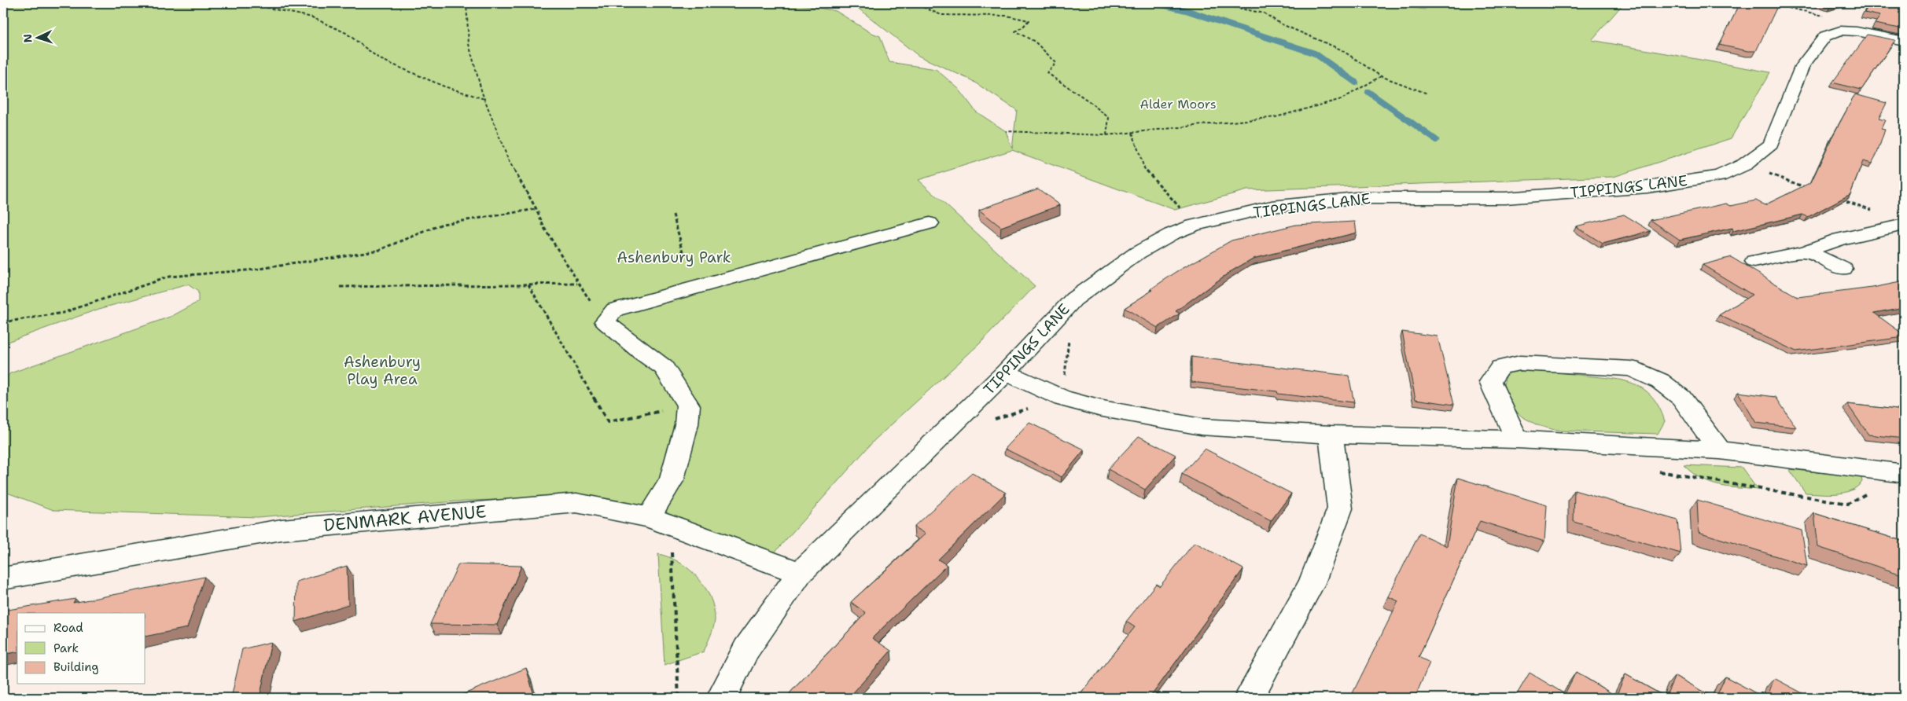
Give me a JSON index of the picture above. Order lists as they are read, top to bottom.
{
  "streets": {
    "street": ["TIPPINGS LANE", "DENMARK AVENUE"]
  },
  "crossings": [
    ["TIPPINGS LANE", "DENMARK AVENUE"]
  ],
  "parks": ["Alder Moors", "Ashenbury Park", "Ashenbury Play Area"],
  "legend": ["Road", "Park", "Building"],
  "north": "left"
}
